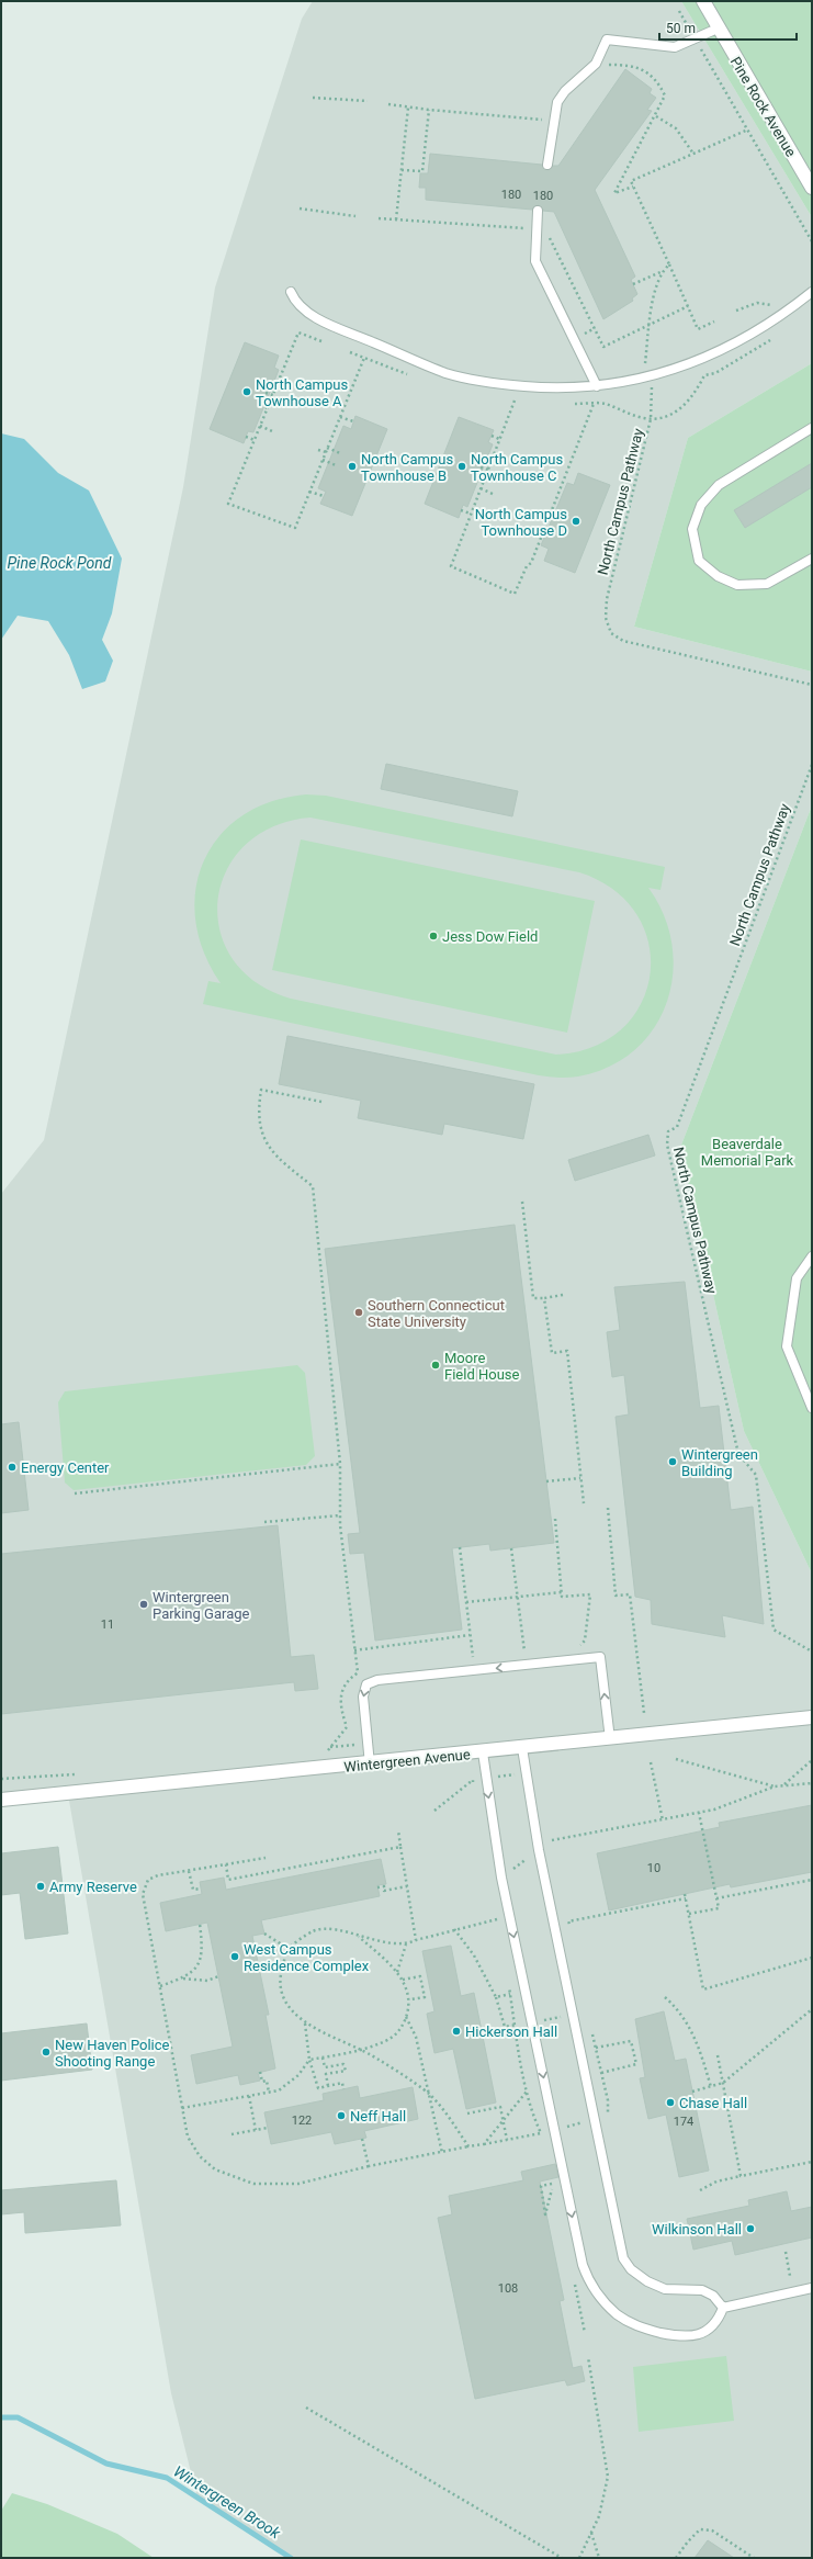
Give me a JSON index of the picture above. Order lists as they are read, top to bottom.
{
  "streets": {
    "street": ["Pine Rock Avenue", "Wintergreen Avenue"],
    "path": ["North Campus Pathway"]
  },
  "water": ["Pine Rock Pond", "Wintergreen Brook"],
  "parks": ["Beaverdale Memorial Park"],
  "places": [
    "North Campus Townhouse A",
    "North Campus Townhouse B",
    "North Campus Townhouse C",
    "North Campus Townhouse D",
    "Jess Dow Field",
    "Southern Connecticut State University",
    "Moore Field House",
    "Wintergreen Building",
    "Energy Center",
    "Wintergreen Parking Garage",
    "Army Reserve",
    "West Campus Residence Complex",
    "Hickerson Hall",
    "New Haven Police Shooting Range",
    "Chase Hall",
    "Neff Hall",
    "Wilkinson Hall"
  ],
  "house_numbers": [
    "180",
    "180",
    "11",
    "10",
    "122",
    "174",
    "108"
  ],
  "scale_bar": "50 m"
}
